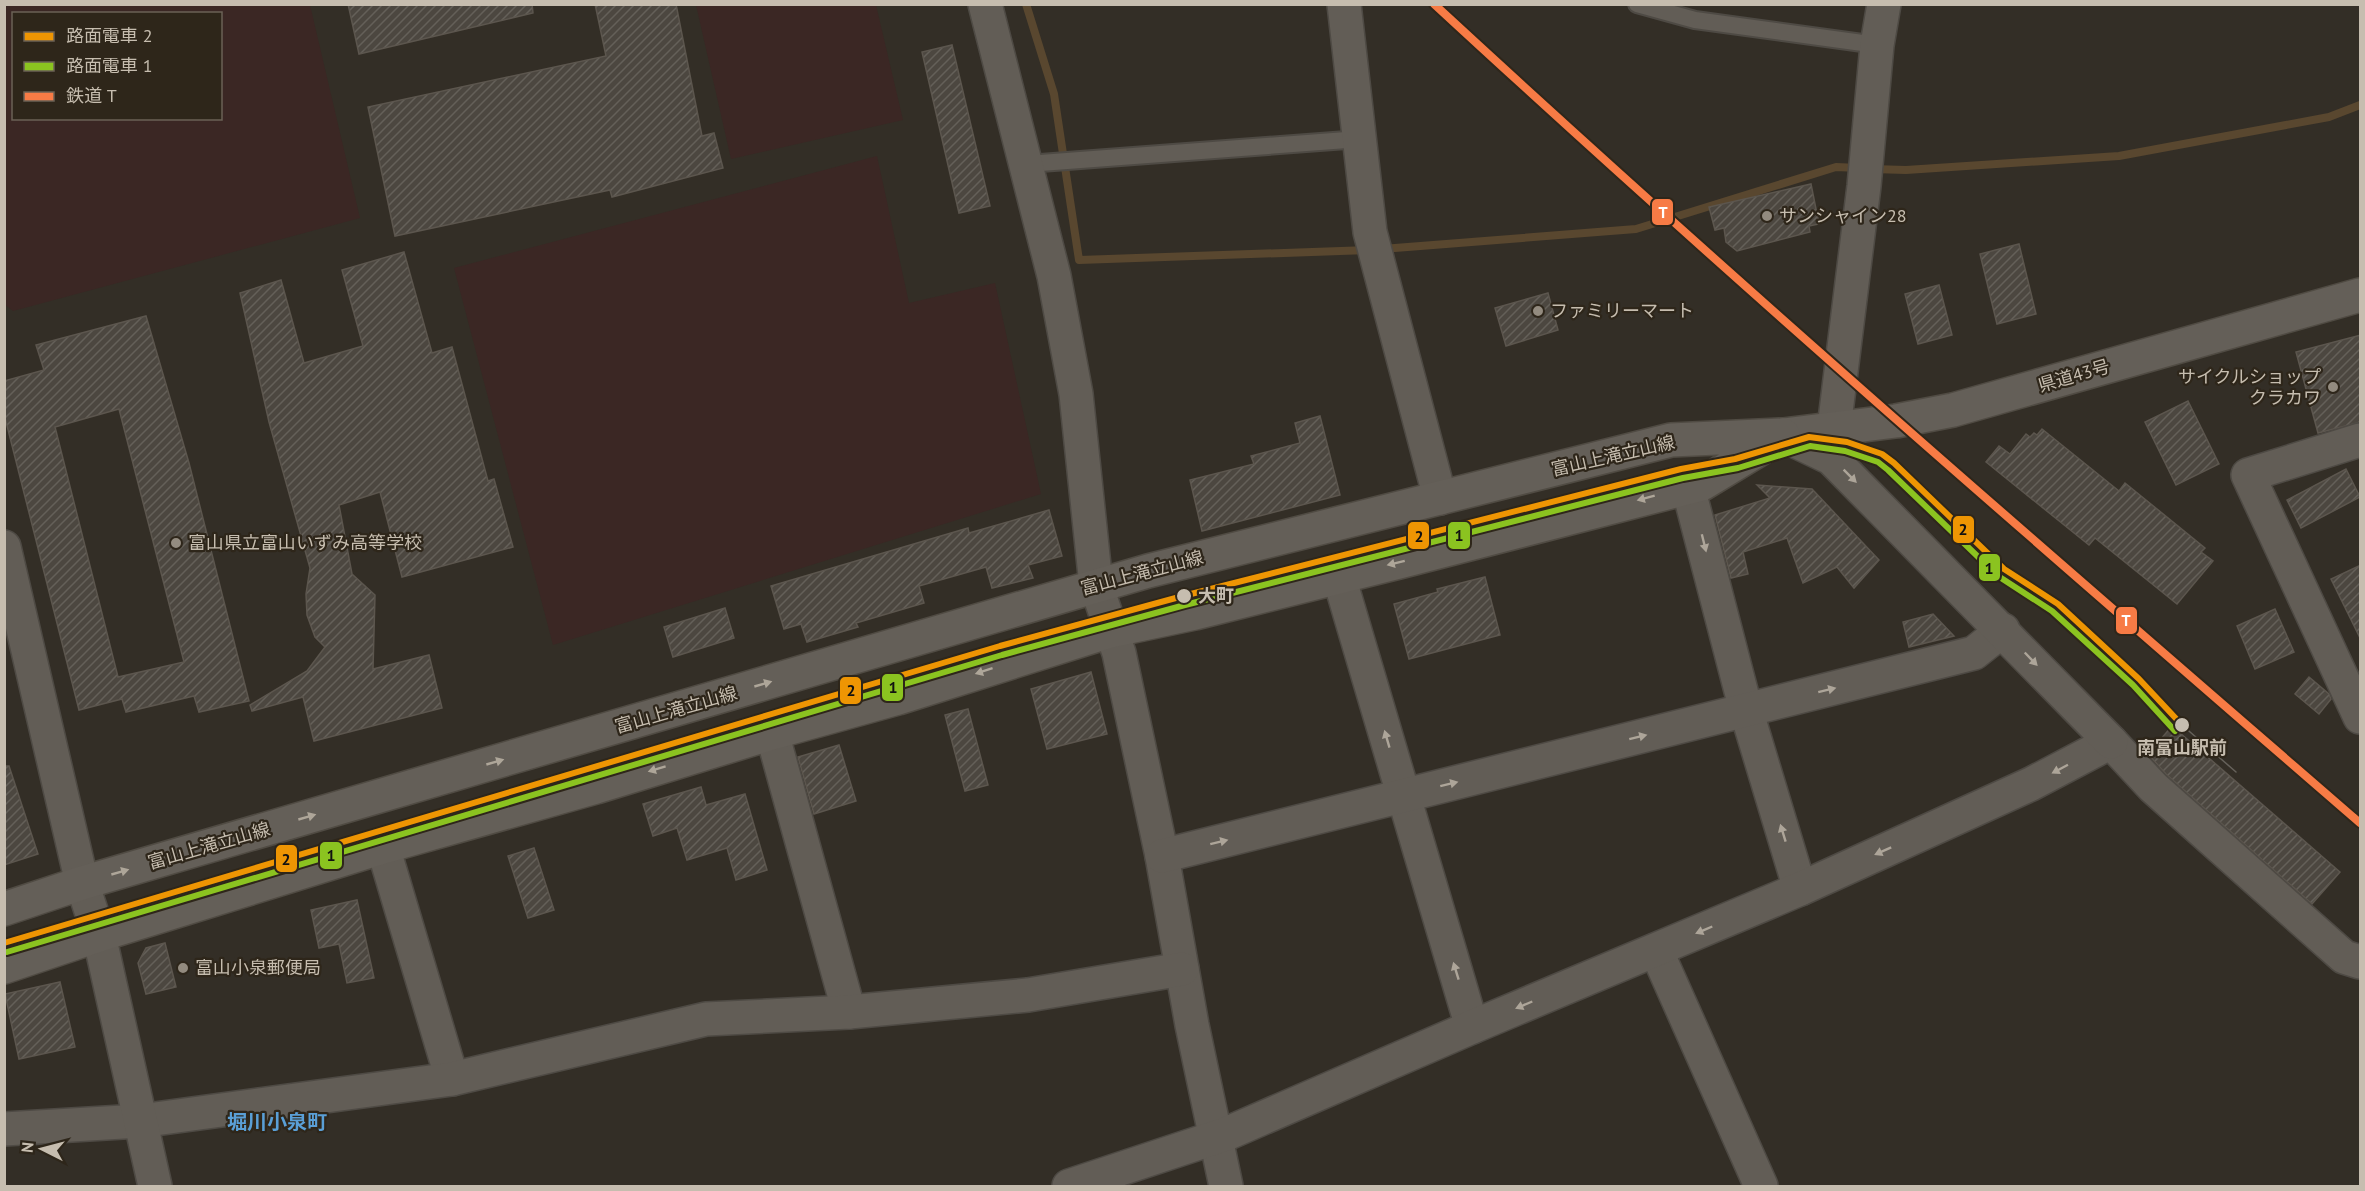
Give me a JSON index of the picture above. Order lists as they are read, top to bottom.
{
  "streets": {
    "main road": ["県道43号", "富山上滝立山線"]
  },
  "crossings": [
    ["県道43号", "富山上滝立山線"]
  ],
  "districts": ["堀川小泉町"],
  "places": [
    "サンシャイン28",
    "ファミリーマート",
    "サイクルショップ クラカワ",
    "富山県立富山いずみ高等学校",
    "大町",
    "南富山駅前",
    "富山小泉郵便局"
  ],
  "lines": ["rail line T", "tram line 2", "tram line 1"],
  "legend": ["路面電車 2", "路面電車 1", "鉄道 T"],
  "north": "left"
}
